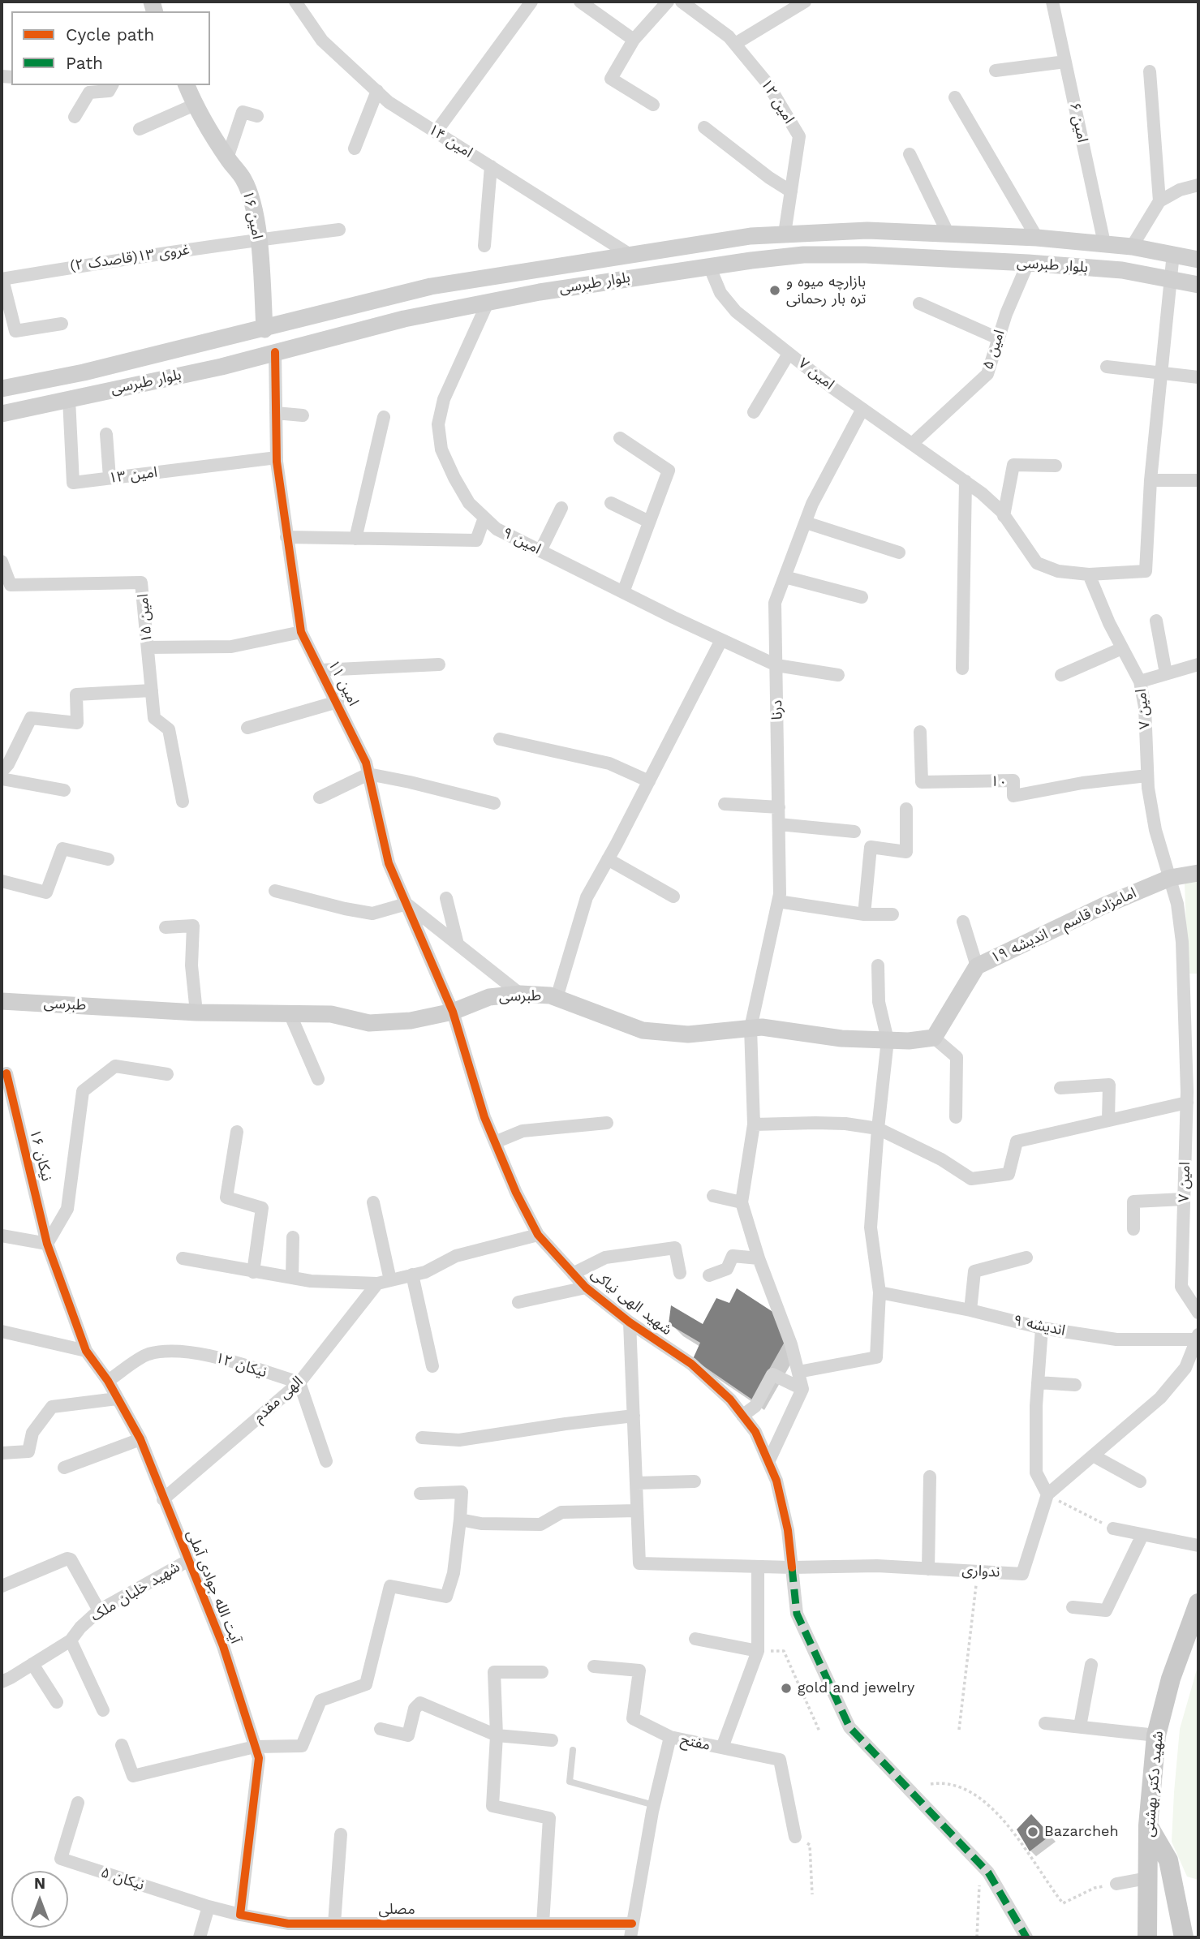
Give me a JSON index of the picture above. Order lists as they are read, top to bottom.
{
  "streets": {
    "main road": [
      "امین ۱۶",
      "بلوار طبرسی",
      "امامزاده قاسم - اندیشه ۱۹",
      "طبرسی",
      "شهید دکتر بهشتی"
    ],
    "street": [
      "امین ۱۲",
      "امین ۶",
      "امین ۱۴",
      "غروی ۱۳(قاصدک ۲)",
      "امین ۵",
      "امین ۷",
      "امین ۱۳",
      "امین ۹",
      "امین ۱۵",
      "امین ۱۱",
      "درنا",
      "۱۰",
      "نیکان ۱۶",
      "شهید الهی نیاکی",
      "اندیشه ۹",
      "نیکان ۱۲",
      "الهی مقدم",
      "ندواری",
      "آیت الله جوادی آملی",
      "شهید خلبان ملک",
      "مفتح",
      "نیکان ۵",
      "مصلی"
    ]
  },
  "crossings": [
    ["امین ۱۲", "بلوار طبرسی"],
    ["امین ۶", "بلوار طبرسی"],
    ["امین ۱۴", "بلوار طبرسی"],
    ["امین ۱۶", "غروی ۱۳(قاصدک ۲)"],
    ["امین ۱۶", "بلوار طبرسی"],
    ["بلوار طبرسی", "امین ۵"],
    ["بلوار طبرسی", "امین ۷"],
    ["بلوار طبرسی", "امین ۱۳"],
    ["بلوار طبرسی", "امین ۹"],
    ["بلوار طبرسی", "امین ۱۱"],
    ["امین ۵", "امین ۷"],
    ["امین ۷", "درنا"],
    ["امین ۷", "۱۰"],
    ["امین ۷", "امامزاده قاسم - اندیشه ۱۹"],
    ["امین ۱۳", "امین ۱۱"],
    ["امین ۹", "درنا"],
    ["امین ۱۱", "طبرسی"],
    ["امین ۱۱", "شهید الهی نیاکی"],
    ["درنا", "طبرسی"],
    ["امامزاده قاسم - اندیشه ۱۹", "طبرسی"],
    ["طبرسی", "شهید الهی نیاکی"],
    ["نیکان ۱۶", "آیت الله جوادی آملی"],
    ["شهید الهی نیاکی", "ندواری"],
    ["نیکان ۱۲", "الهی مقدم"],
    ["نیکان ۱۲", "آیت الله جوادی آملی"],
    ["الهی مقدم", "آیت الله جوادی آملی"],
    ["آیت الله جوادی آملی", "شهید خلبان ملک"],
    ["آیت الله جوادی آملی", "نیکان ۵"],
    ["مفتح", "مصلی"]
  ],
  "places": ["بازارچه میوه و تره بار رحمانی", "gold and jewelry", "Bazarcheh"],
  "legend": ["Cycle path", "Path"],
  "north": "top"
}
